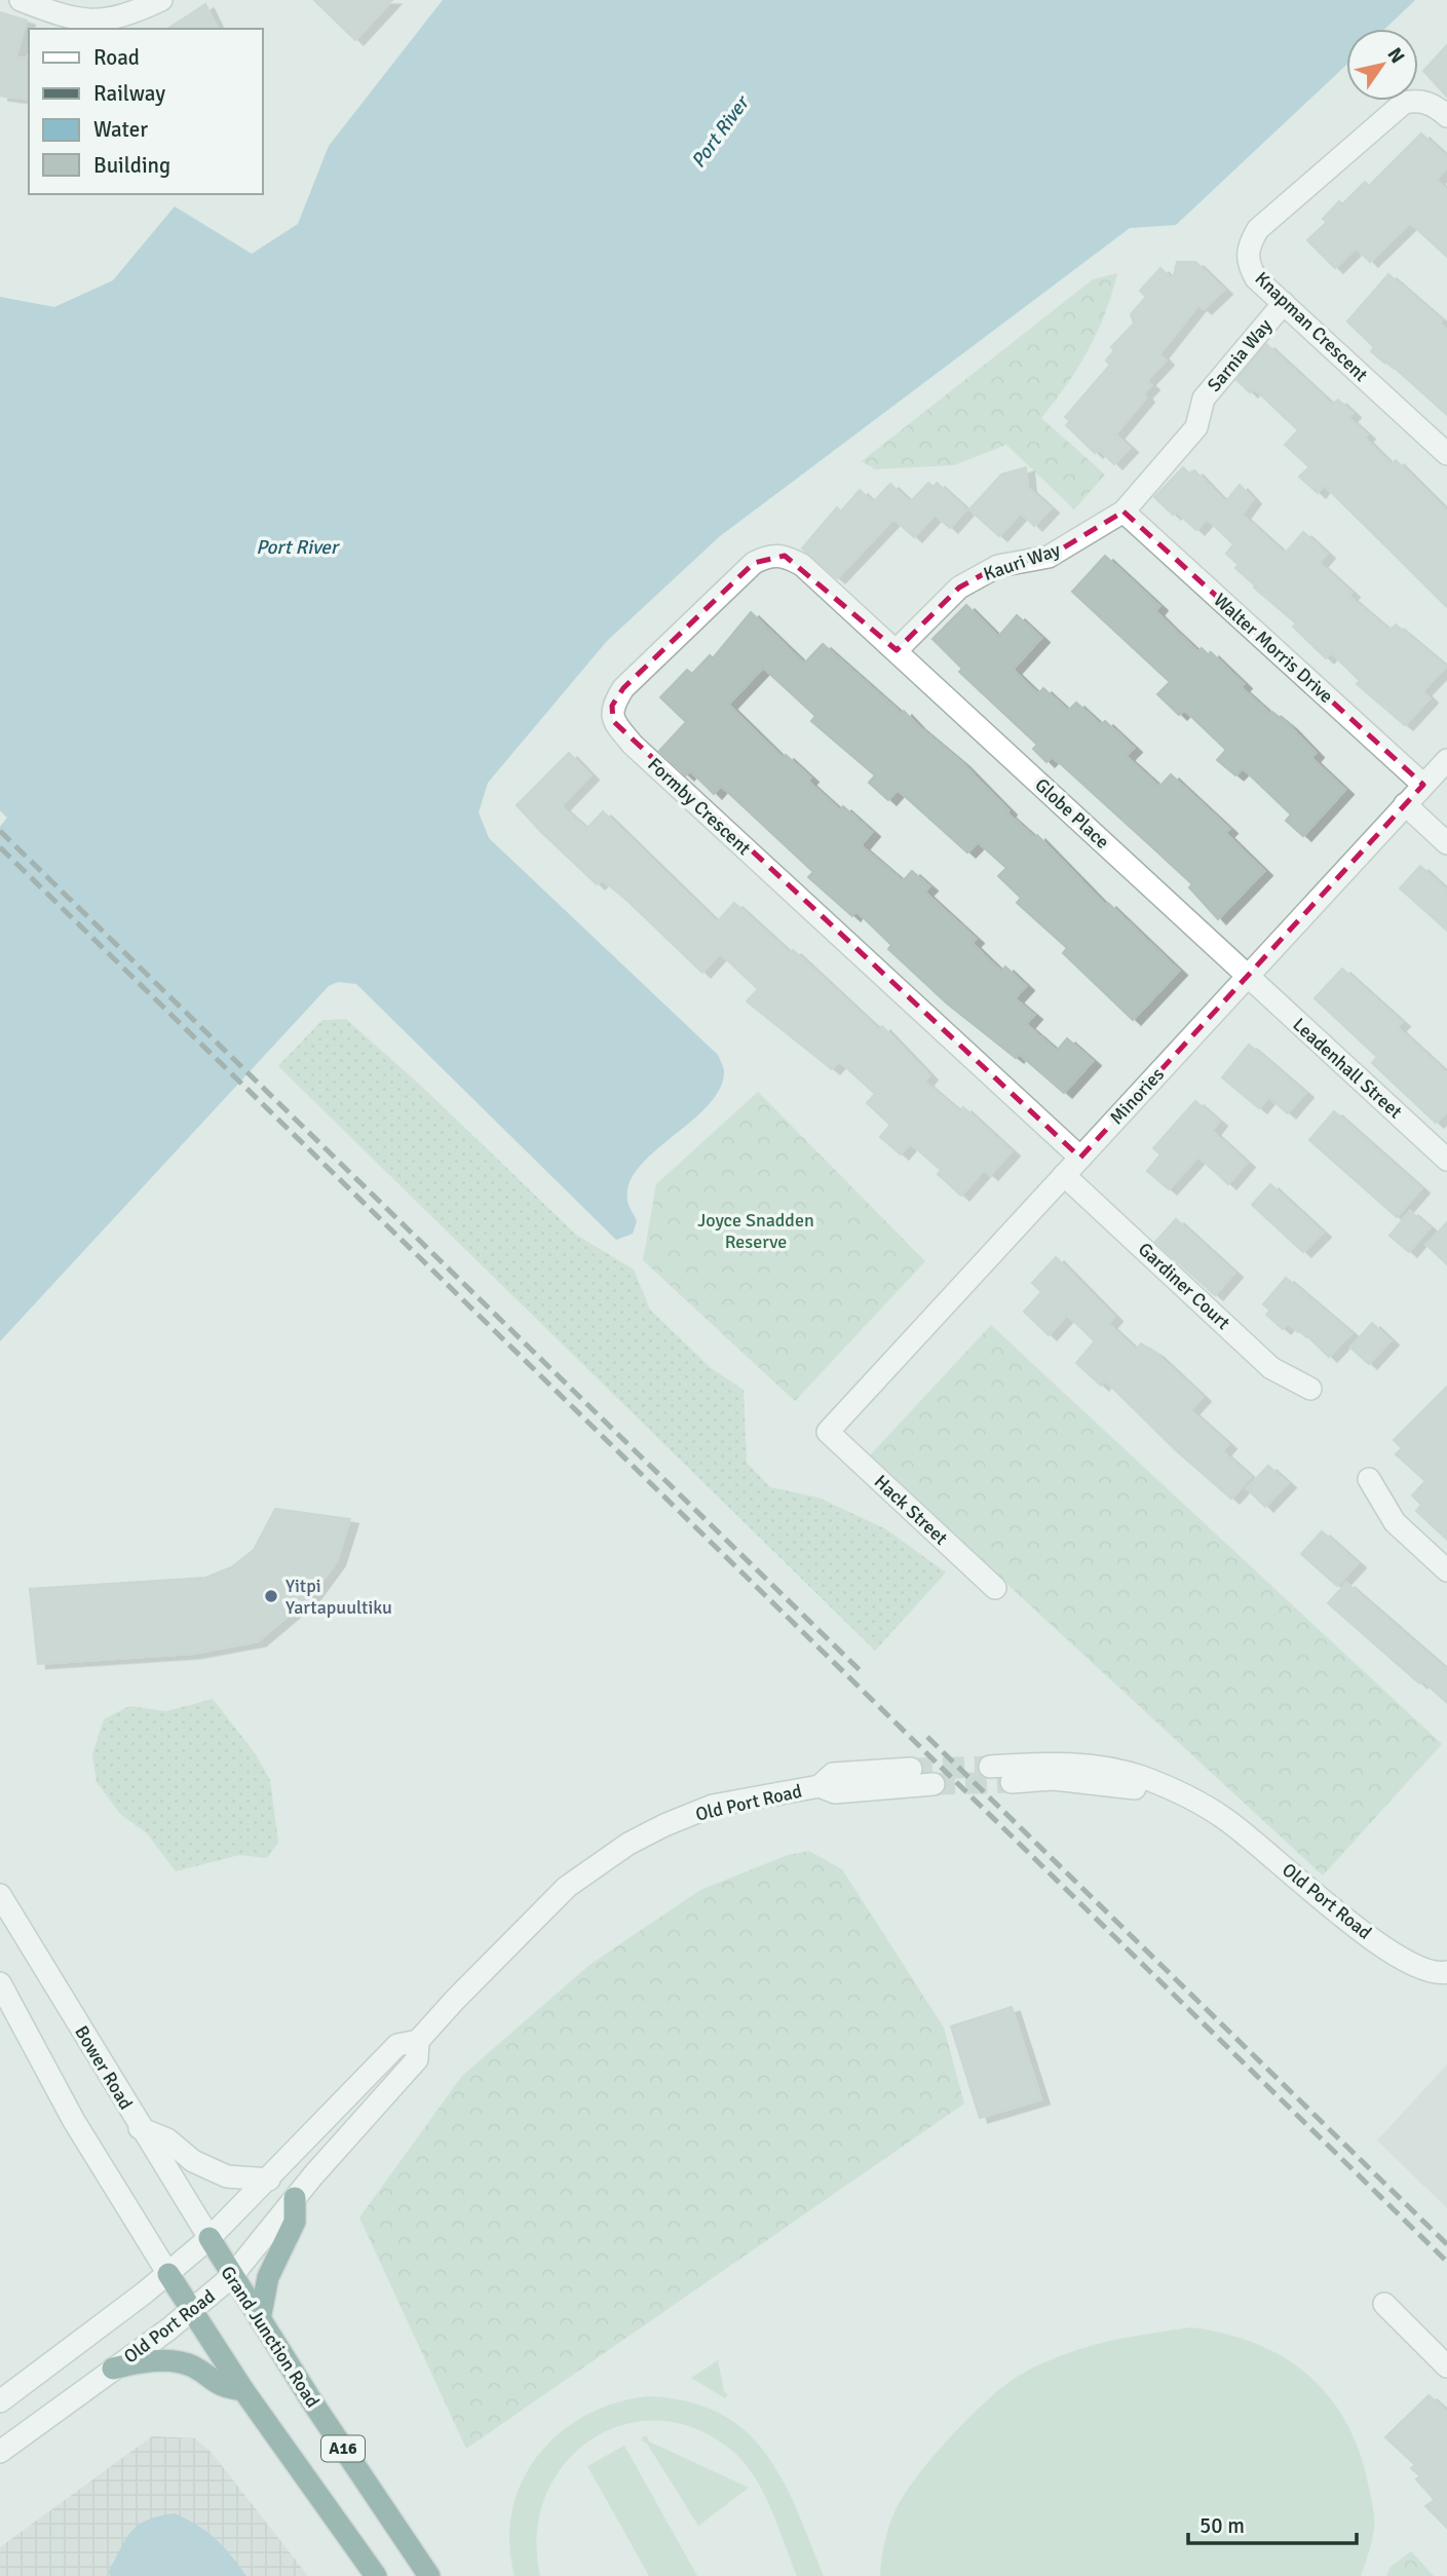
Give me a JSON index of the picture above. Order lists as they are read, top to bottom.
{
  "streets": {
    "highway": ["Grand Junction Road", "A16"],
    "street": [
      "Knapman Crescent",
      "Sarnia Way",
      "Kauri Way",
      "Walter Morris Drive",
      "Formby Crescent",
      "Globe Place",
      "Leadenhall Street",
      "Minories",
      "Gardiner Court",
      "Hack Street",
      "Old Port Road",
      "Bower Road"
    ]
  },
  "crossings": [
    ["Knapman Crescent", "Sarnia Way"],
    ["Sarnia Way", "Kauri Way"],
    ["Sarnia Way", "Walter Morris Drive"],
    ["Kauri Way", "Walter Morris Drive"],
    ["Kauri Way", "Formby Crescent"],
    ["Kauri Way", "Globe Place"],
    ["Walter Morris Drive", "Minories"],
    ["Formby Crescent", "Globe Place"],
    ["Formby Crescent", "Minories"],
    ["Globe Place", "Leadenhall Street"],
    ["Globe Place", "Minories"],
    ["Leadenhall Street", "Minories"],
    ["Minories", "Gardiner Court"],
    ["Minories", "Hack Street"],
    ["Old Port Road", "Bower Road"],
    ["Old Port Road", "Grand Junction Road"],
    ["Old Port Road", "A16"],
    ["Bower Road", "Grand Junction Road"]
  ],
  "water": ["Port River"],
  "parks": ["Joyce Snadden Reserve"],
  "places": ["Yitpi Yartapuultiku"],
  "legend": [
    "Road",
    "Railway",
    "Water",
    "Building"
  ],
  "scale_bar": "50 m",
  "north": "top right"
}
